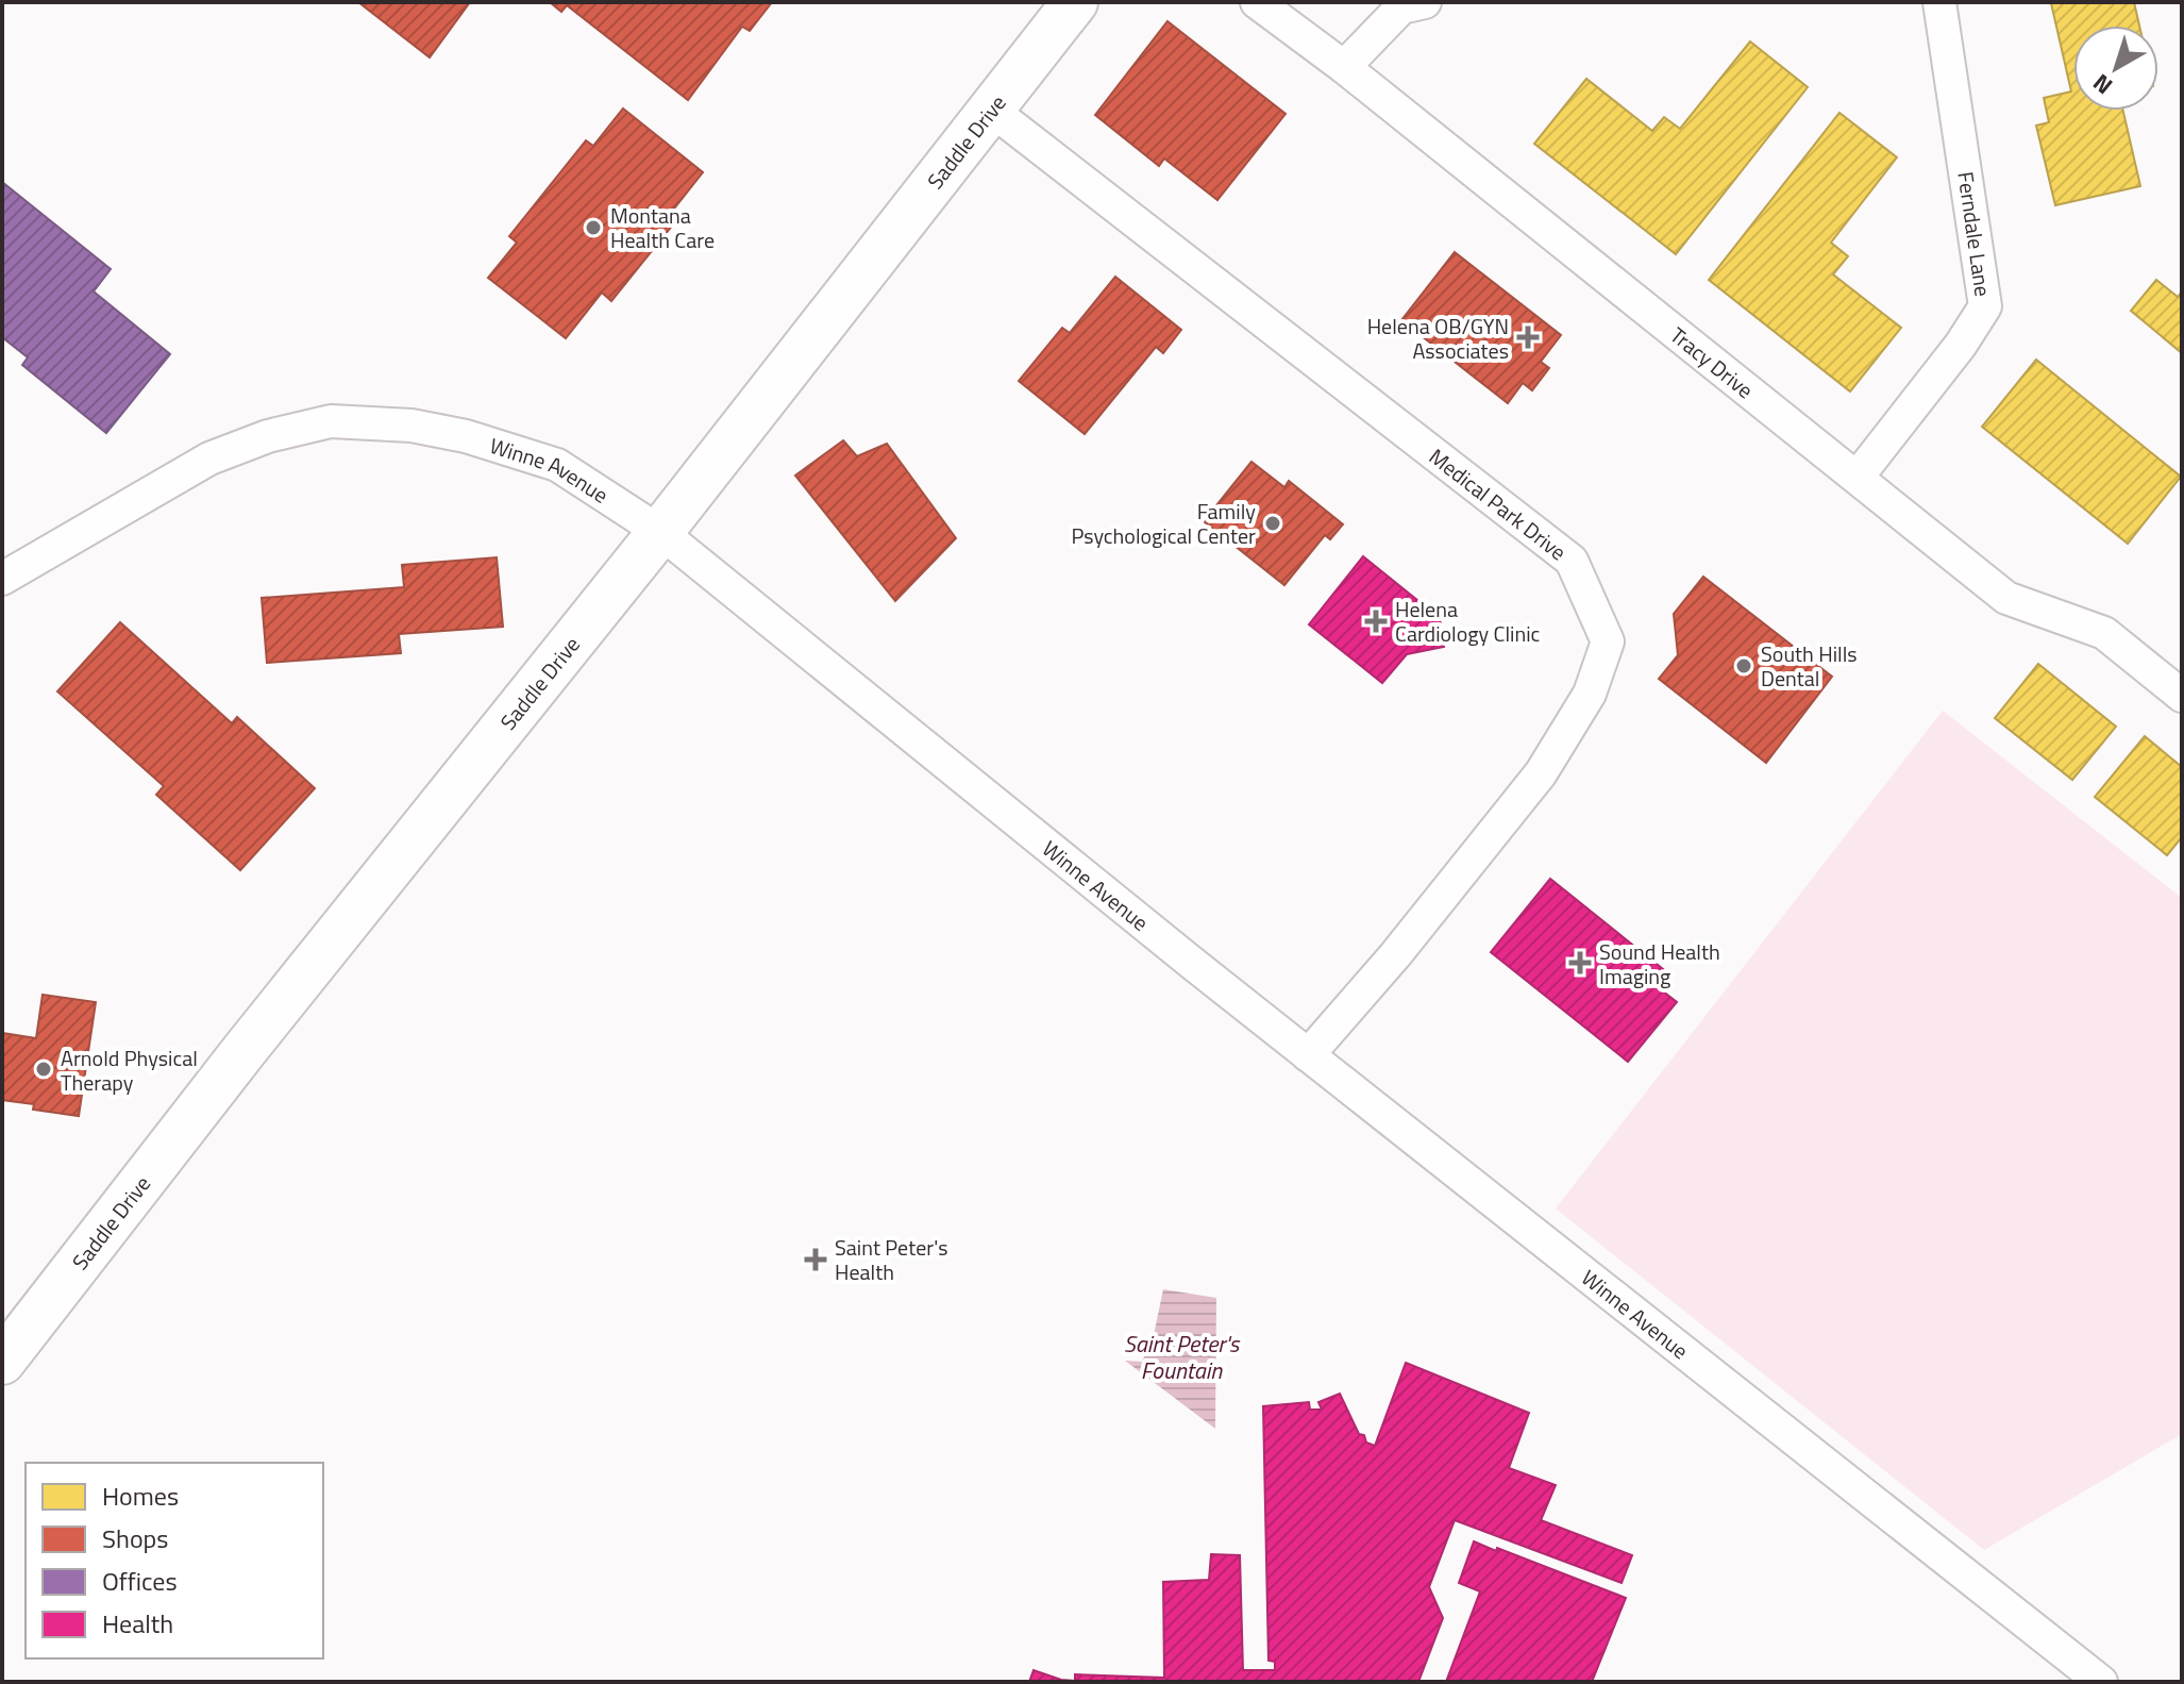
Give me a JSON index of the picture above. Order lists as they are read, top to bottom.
{
  "streets": {
    "street": [
      "Saddle Drive",
      "Ferndale Lane",
      "Tracy Drive",
      "Winne Avenue",
      "Medical Park Drive"
    ]
  },
  "crossings": [
    ["Saddle Drive", "Winne Avenue"],
    ["Saddle Drive", "Medical Park Drive"],
    ["Ferndale Lane", "Tracy Drive"],
    ["Winne Avenue", "Medical Park Drive"]
  ],
  "water": ["Saint Peter's Fountain"],
  "places": {
    "other": [
      "Montana Health Care",
      "Family Psychological Center",
      "South Hills Dental",
      "Arnold Physical Therapy"
    ],
    "health": [
      "Helena OB/GYN Associates",
      "Helena Cardiology Clinic",
      "Sound Health Imaging",
      "Saint Peter's Health"
    ]
  },
  "legend": [
    "Homes",
    "Shops",
    "Offices",
    "Health"
  ],
  "north": "bottom left"
}
